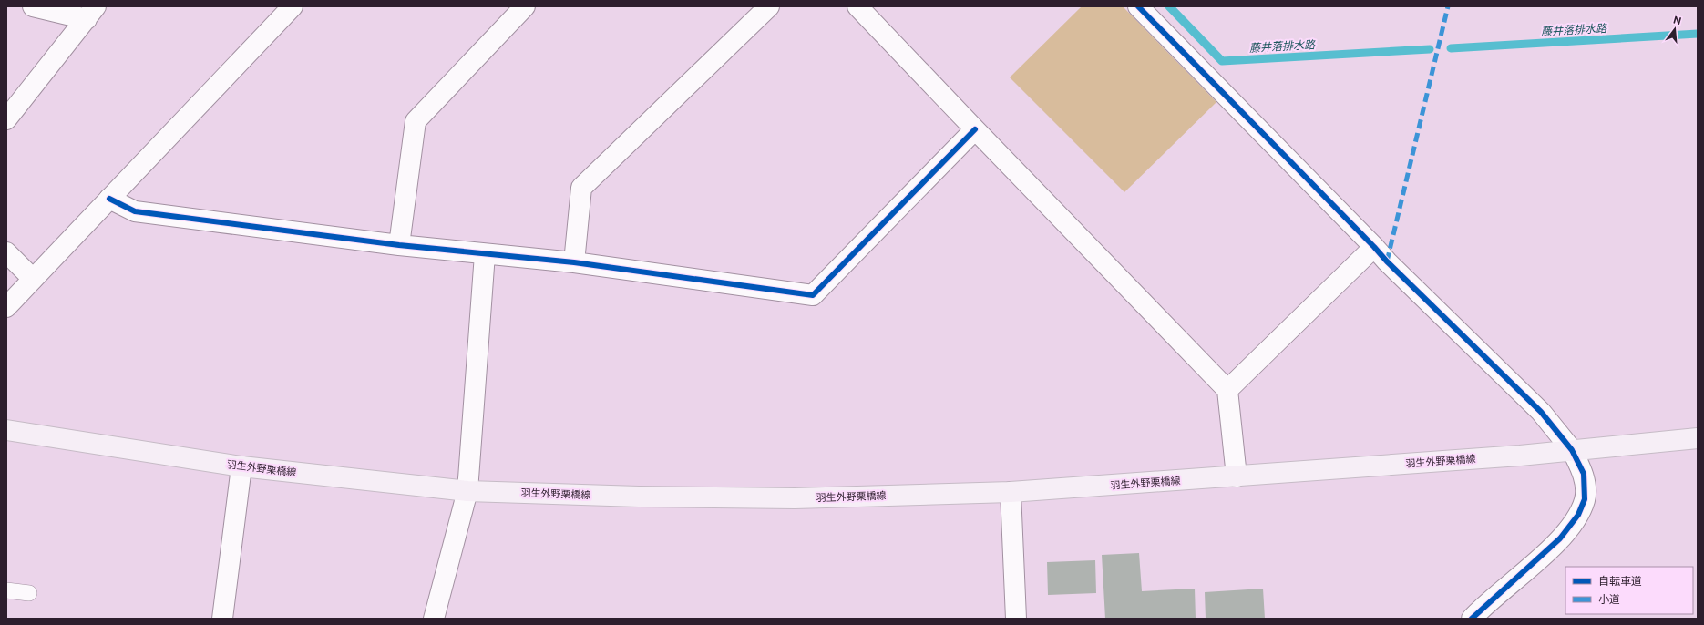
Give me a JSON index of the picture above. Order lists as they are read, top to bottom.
{
  "streets": {
    "main road": ["羽生外野栗橋線"]
  },
  "water": ["藤井落排水路"],
  "legend": ["自転車道", "小道"],
  "north": "top"
}
